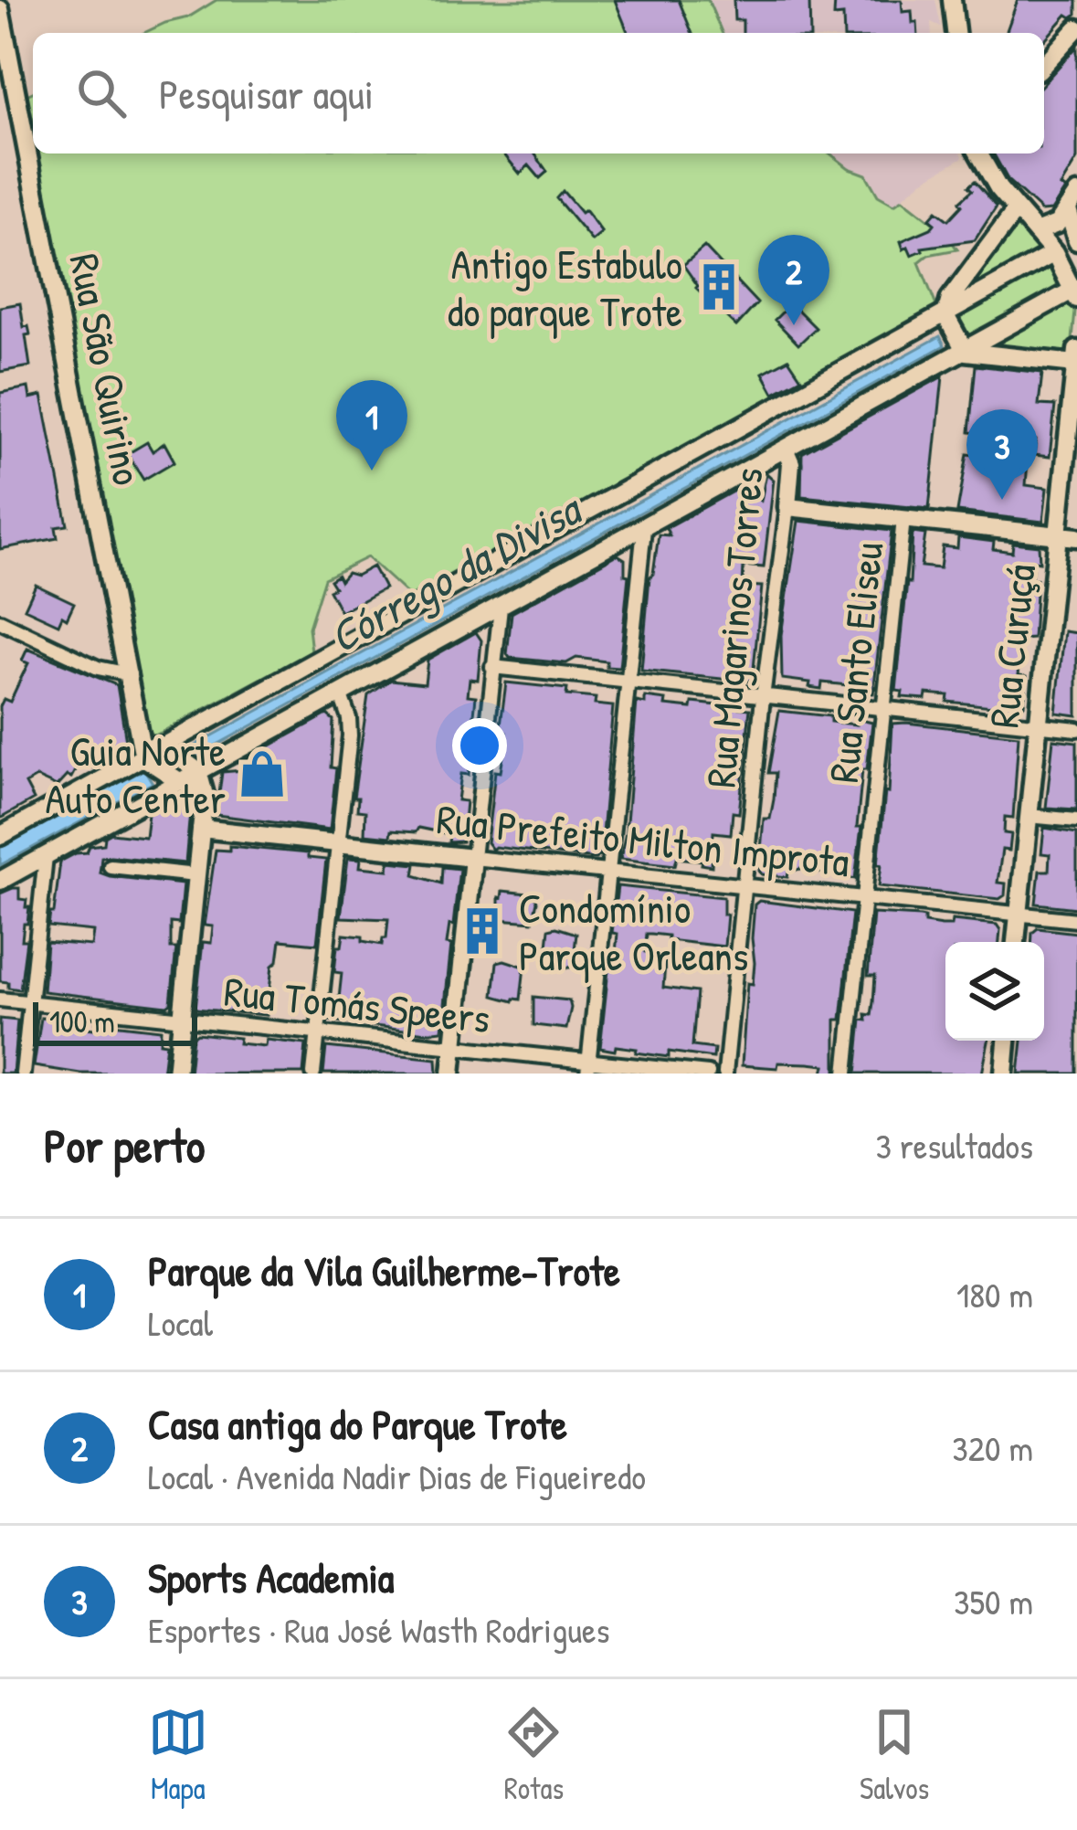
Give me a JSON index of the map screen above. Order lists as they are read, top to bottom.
{
  "streets": {
    "main road": [
      "Rua São Quirino",
      "Rua Magarinos Torres",
      "Rua Curuçá",
      "Rua Prefeito Milton Improta"
    ],
    "street": ["Rua Santo Eliseu", "Rua Tomás Speers"]
  },
  "crossings": [
    ["Rua Magarinos Torres", "Rua Prefeito Milton Improta"],
    ["Rua Curuçá", "Rua Prefeito Milton Improta"],
    ["Rua Santo Eliseu", "Rua Prefeito Milton Improta"]
  ],
  "water": ["Córrego da Divisa"],
  "places": {
    "building": ["Antigo Estabulo do parque Trote", "Condomínio Parque Orleans"],
    "shop": ["Guia Norte Auto Center"]
  },
  "scale_bar": "100 m",
  "page": {
    "search": "Pesquisar aqui",
    "pins": ["2", "1", "3"],
    "scale": "100 m",
    "heading": ["Por perto", "3 resultados"],
    "list": [
      {
        "mark": "1",
        "name": "Parque da Vila Guilherme-Trote",
        "note": "Local",
        "value": "180 m"
      },
      {
        "mark": "2",
        "name": "Casa antiga do Parque Trote",
        "note": "Local · Avenida Nadir Dias de Figueiredo",
        "value": "320 m"
      },
      {
        "mark": "3",
        "name": "Sports Academia",
        "note": "Esportes · Rua José Wasth Rodrigues",
        "value": "350 m"
      }
    ],
    "nav": ["Mapa", "Rotas", "Salvos"]
  }
}
